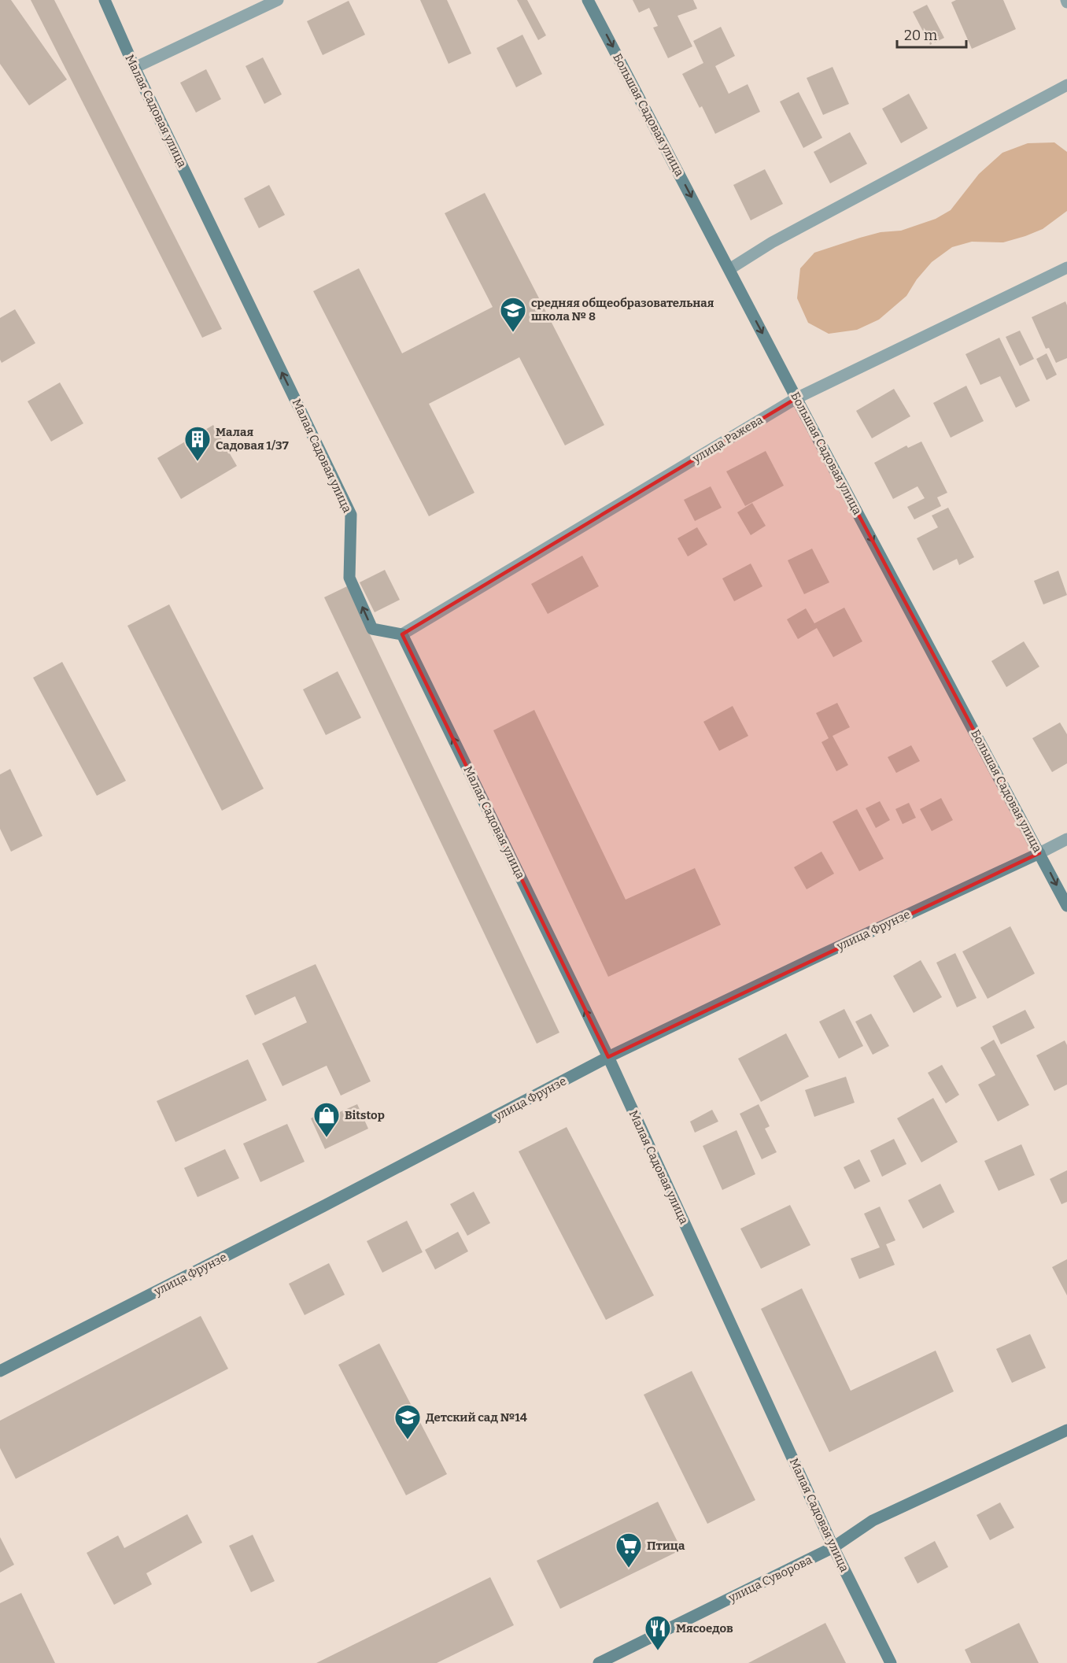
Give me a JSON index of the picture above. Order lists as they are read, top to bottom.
{
  "streets": {
    "street": [
      "Малая Садовая улица",
      "Большая Садовая улица",
      "улица Ражева",
      "улица Фрунзе",
      "улица Суворова"
    ]
  },
  "crossings": [
    ["Малая Садовая улица", "улица Ражева"],
    ["Малая Садовая улица", "улица Фрунзе"],
    ["Малая Садовая улица", "улица Суворова"],
    ["Большая Садовая улица", "улица Ражева"],
    ["Большая Садовая улица", "улица Фрунзе"]
  ],
  "one_way": ["Малая Садовая улица", "Большая Садовая улица"],
  "places": {
    "school or university": ["средняя общеобразовательная школа № 8", "Детский сад №14"],
    "building": ["Малая Садовая 1/37"],
    "shop": ["Bitstop"],
    "supermarket": ["Птица"],
    "restaurant": ["Мясоедов"]
  },
  "scale_bar": "20 m"
}
